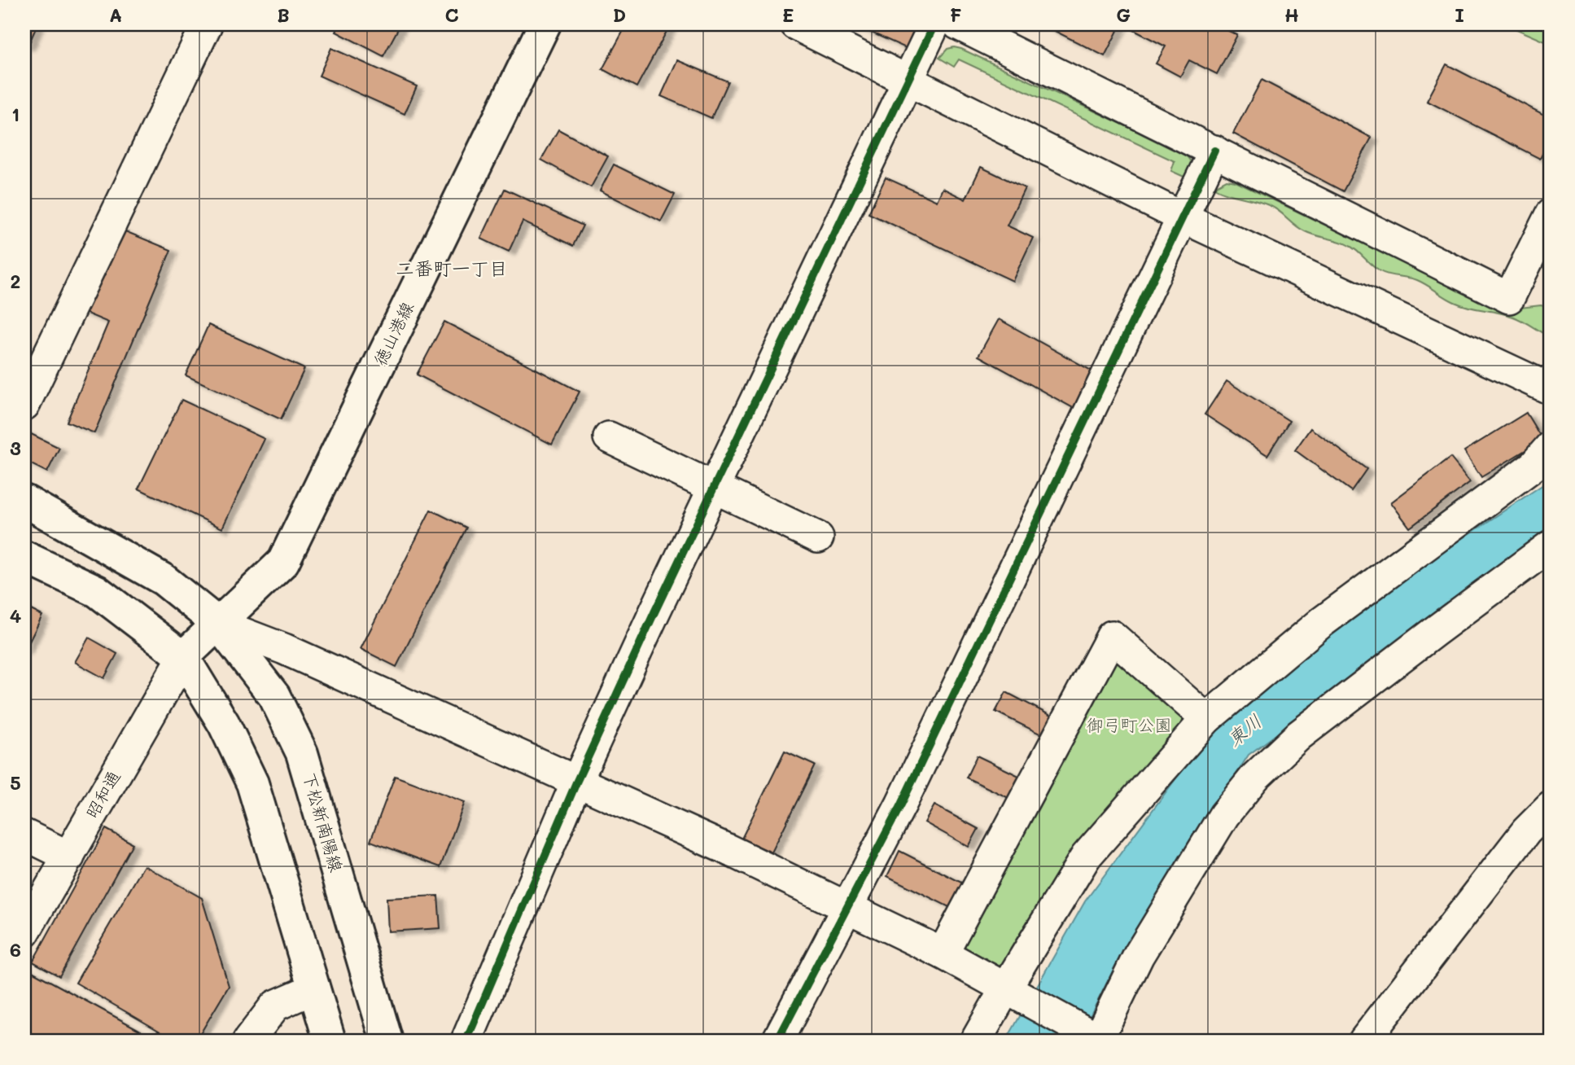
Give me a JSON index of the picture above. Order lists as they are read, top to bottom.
{
  "streets": {
    "main road": ["徳山港線", "下松新南陽線"],
    "street": ["昭和通"]
  },
  "crossings": [
    ["徳山港線", "昭和通"],
    ["徳山港線", "下松新南陽線"]
  ],
  "districts": ["二番町一丁目"],
  "water": ["東川"],
  "parks": ["御弓町公園"],
  "grid": {
    "columns": [
      "A",
      "B",
      "C",
      "D",
      "E",
      "F",
      "G",
      "H",
      "I"
    ],
    "rows": [
      "1",
      "2",
      "3",
      "4",
      "5",
      "6"
    ]
  }
}
